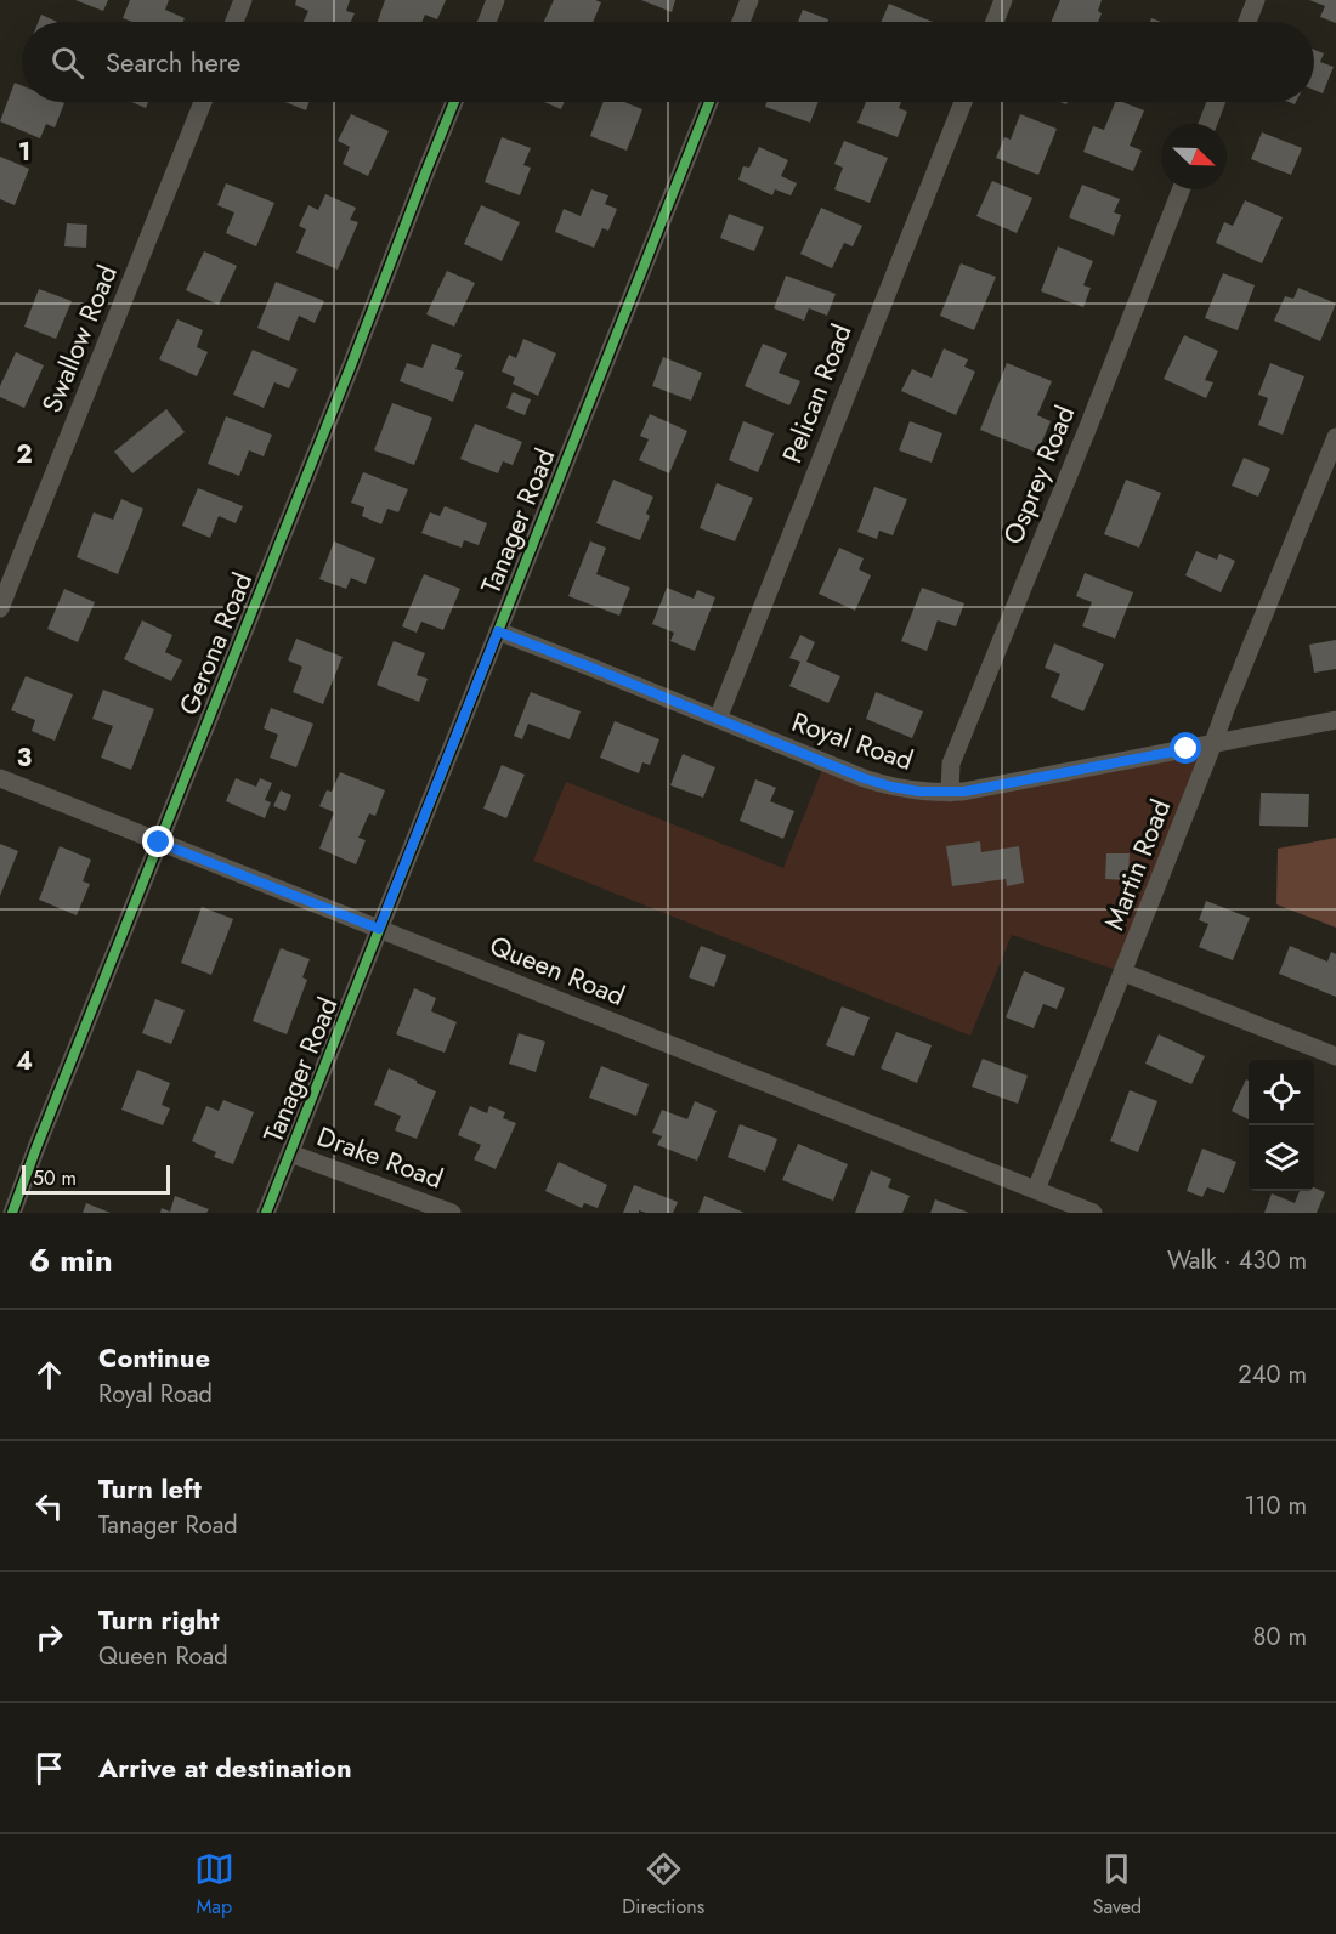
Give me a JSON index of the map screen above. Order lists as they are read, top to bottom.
{
  "streets": {
    "street": [
      "Swallow Road",
      "Pelican Road",
      "Osprey Road",
      "Tanager Road",
      "Gerona Road",
      "Royal Road",
      "Martin Road",
      "Queen Road",
      "Drake Road"
    ]
  },
  "crossings": [
    ["Pelican Road", "Royal Road"],
    ["Osprey Road", "Royal Road"],
    ["Tanager Road", "Royal Road"],
    ["Tanager Road", "Queen Road"],
    ["Tanager Road", "Drake Road"],
    ["Gerona Road", "Queen Road"],
    ["Royal Road", "Martin Road"],
    ["Martin Road", "Queen Road"]
  ],
  "scale_bar": "50 m",
  "north": "bottom right",
  "page": {
    "search": "Search here",
    "scale": "50 m",
    "heading": ["6 min", "Walk · 430 m"],
    "list": [
      ["Continue", "Royal Road", "240 m"],
      ["Turn left", "Tanager Road", "110 m"],
      ["Turn right", "Queen Road", "80 m"],
      "Arrive at destination"
    ],
    "nav": ["Map", "Directions", "Saved"]
  },
  "grid": {
    "rows": [
      "1",
      "2",
      "3",
      "4"
    ]
  }
}
